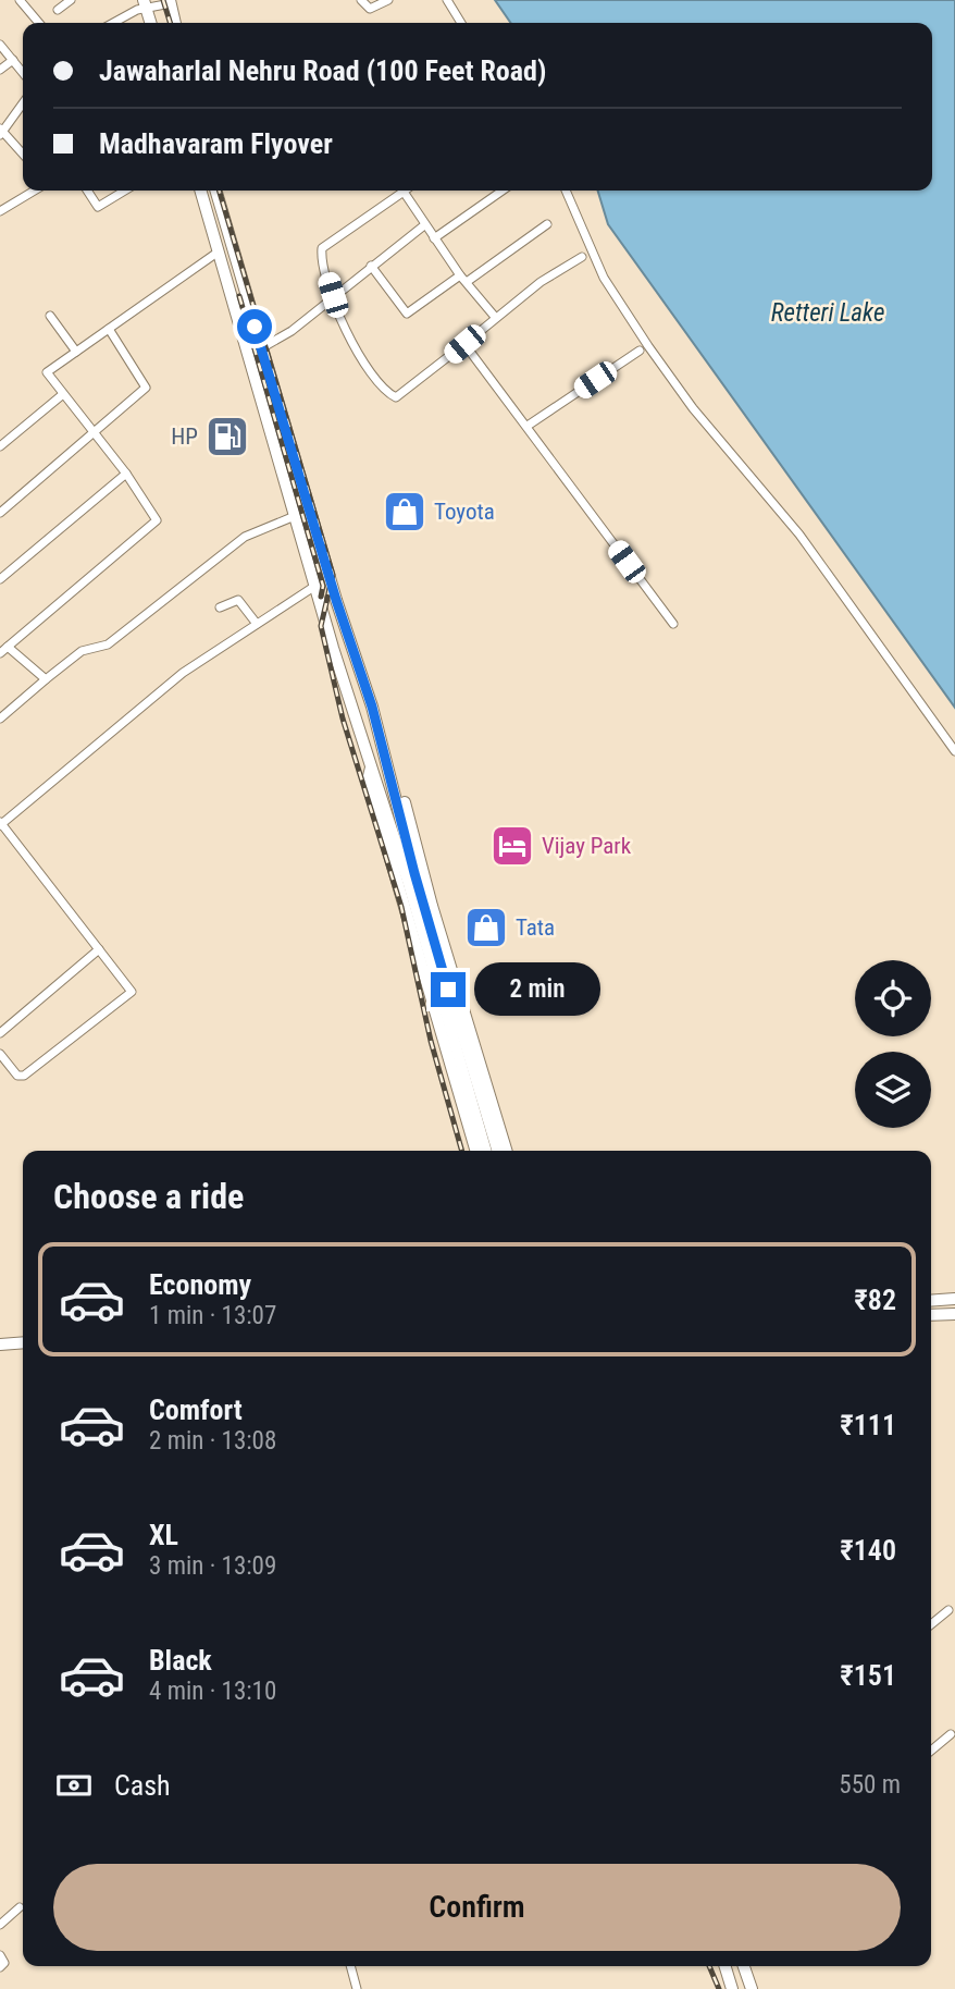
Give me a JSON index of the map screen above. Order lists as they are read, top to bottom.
{
  "water": ["Retteri Lake"],
  "places": {
    "fuel station": ["HP"],
    "shop": ["Toyota", "Tata"],
    "hotel": ["Vijay Park"]
  },
  "page": {
    "banner": ["Jawaharlal Nehru Road (100 Feet Road)", "Madhavaram Flyover"],
    "bubble": "2 min",
    "heading": "Choose a ride",
    "list": [
      {
        "name": "Economy",
        "note": "1 min · 13:07",
        "value": "₹82"
      },
      {
        "name": "Comfort",
        "note": "2 min · 13:08",
        "value": "₹111"
      },
      {
        "name": "XL",
        "note": "3 min · 13:09",
        "value": "₹140"
      },
      {
        "name": "Black",
        "note": "4 min · 13:10",
        "value": "₹151"
      }
    ],
    "pay": ["Cash", "550 m"],
    "buttons": "Confirm"
  }
}
